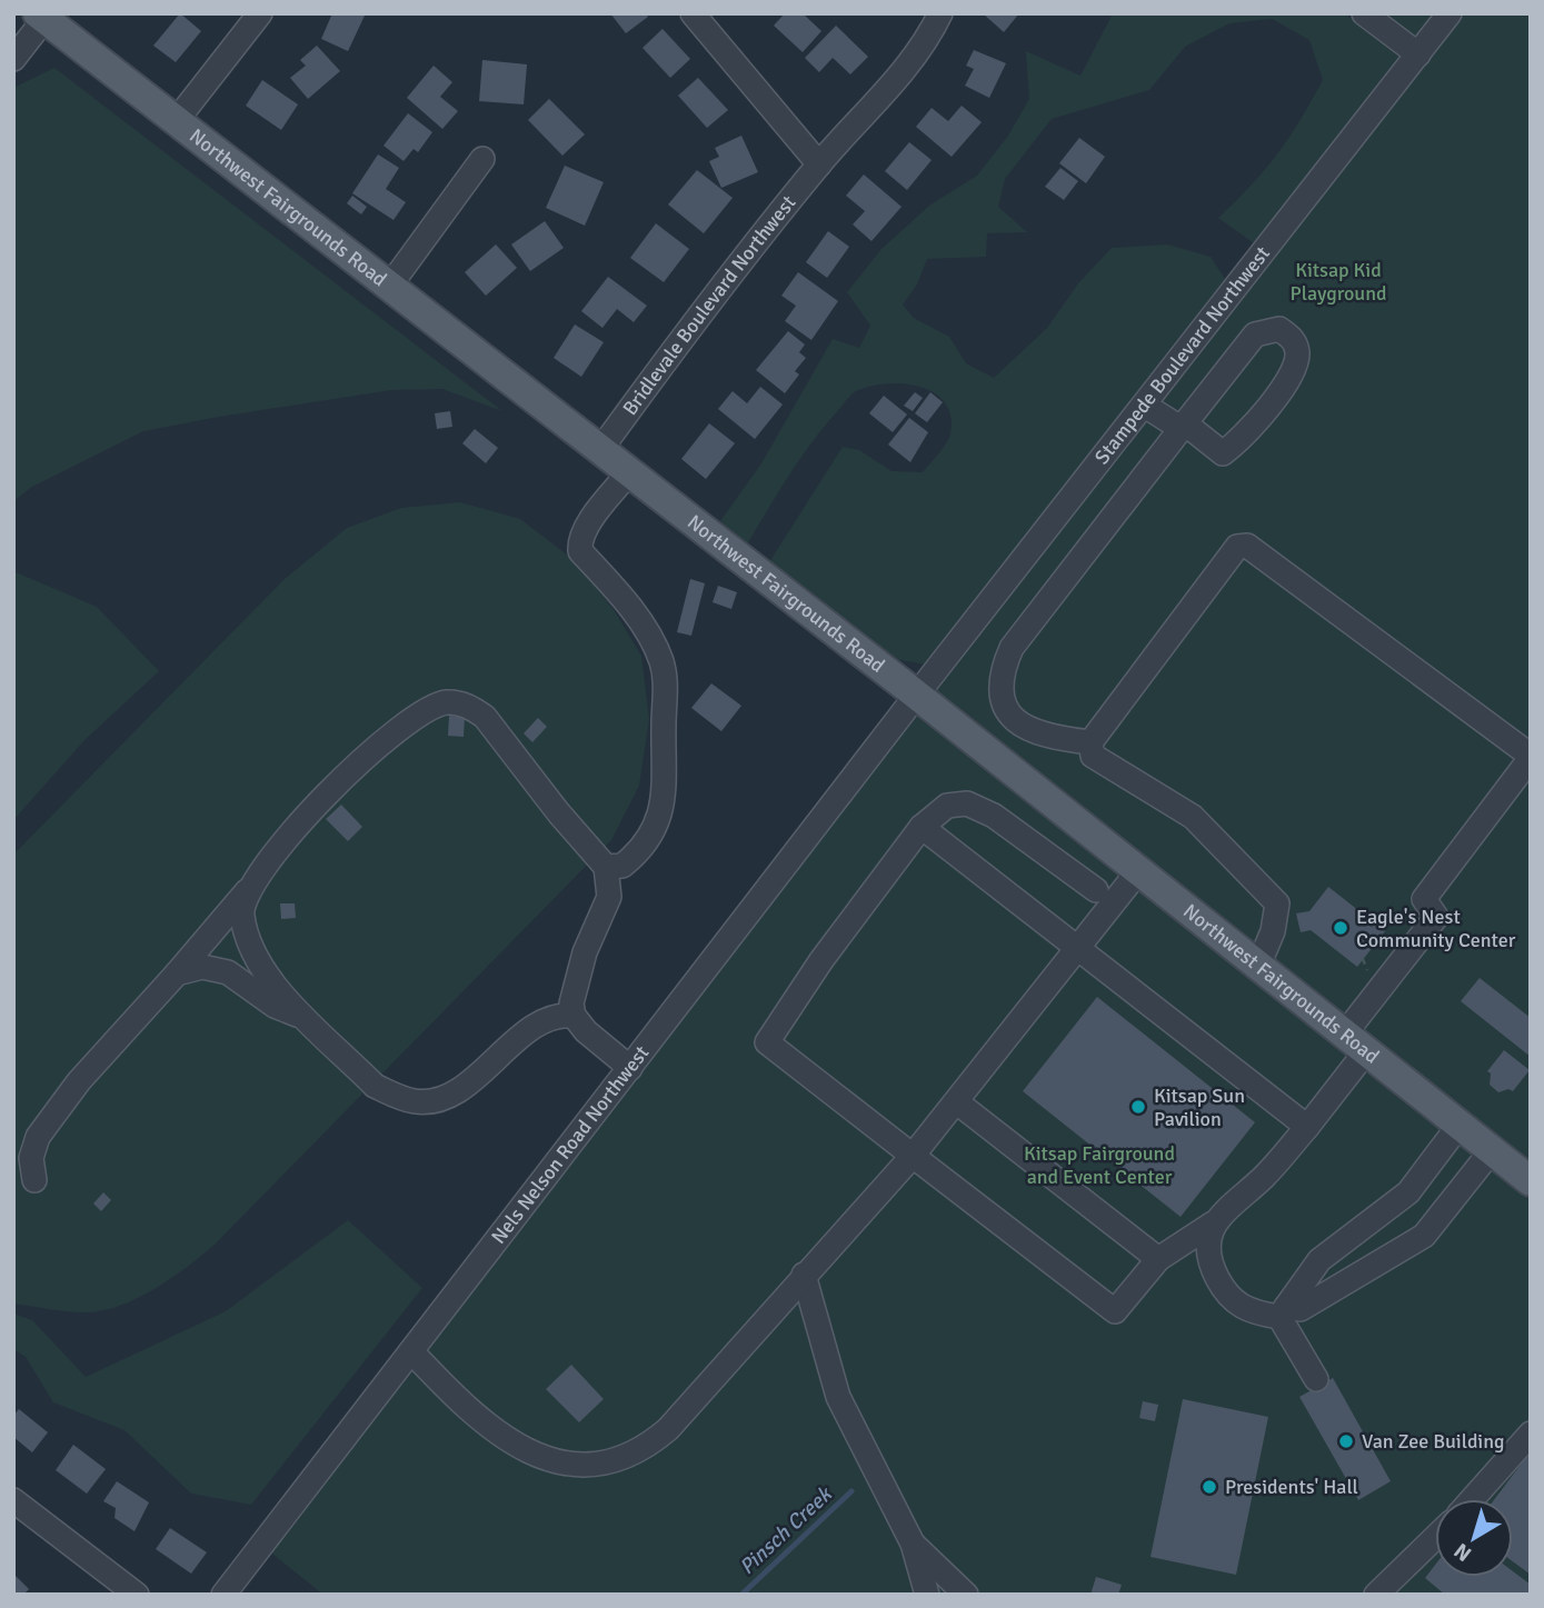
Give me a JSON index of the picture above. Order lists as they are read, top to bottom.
{
  "streets": {
    "main road": ["Northwest Fairgrounds Road"],
    "street": ["Bridlevale Boulevard Northwest", "Stampede Boulevard Northwest", "Nels Nelson Road Northwest"]
  },
  "crossings": [
    ["Northwest Fairgrounds Road", "Bridlevale Boulevard Northwest"],
    ["Northwest Fairgrounds Road", "Stampede Boulevard Northwest"],
    ["Northwest Fairgrounds Road", "Nels Nelson Road Northwest"],
    ["Stampede Boulevard Northwest", "Nels Nelson Road Northwest"]
  ],
  "water": ["Pinsch Creek"],
  "parks": ["Kitsap Kid Playground", "Kitsap Fairground and Event Center"],
  "places": [
    "Eagle's Nest Community Center",
    "Kitsap Sun Pavilion",
    "Van Zee Building",
    "Presidents' Hall"
  ],
  "north": "bottom left"
}
